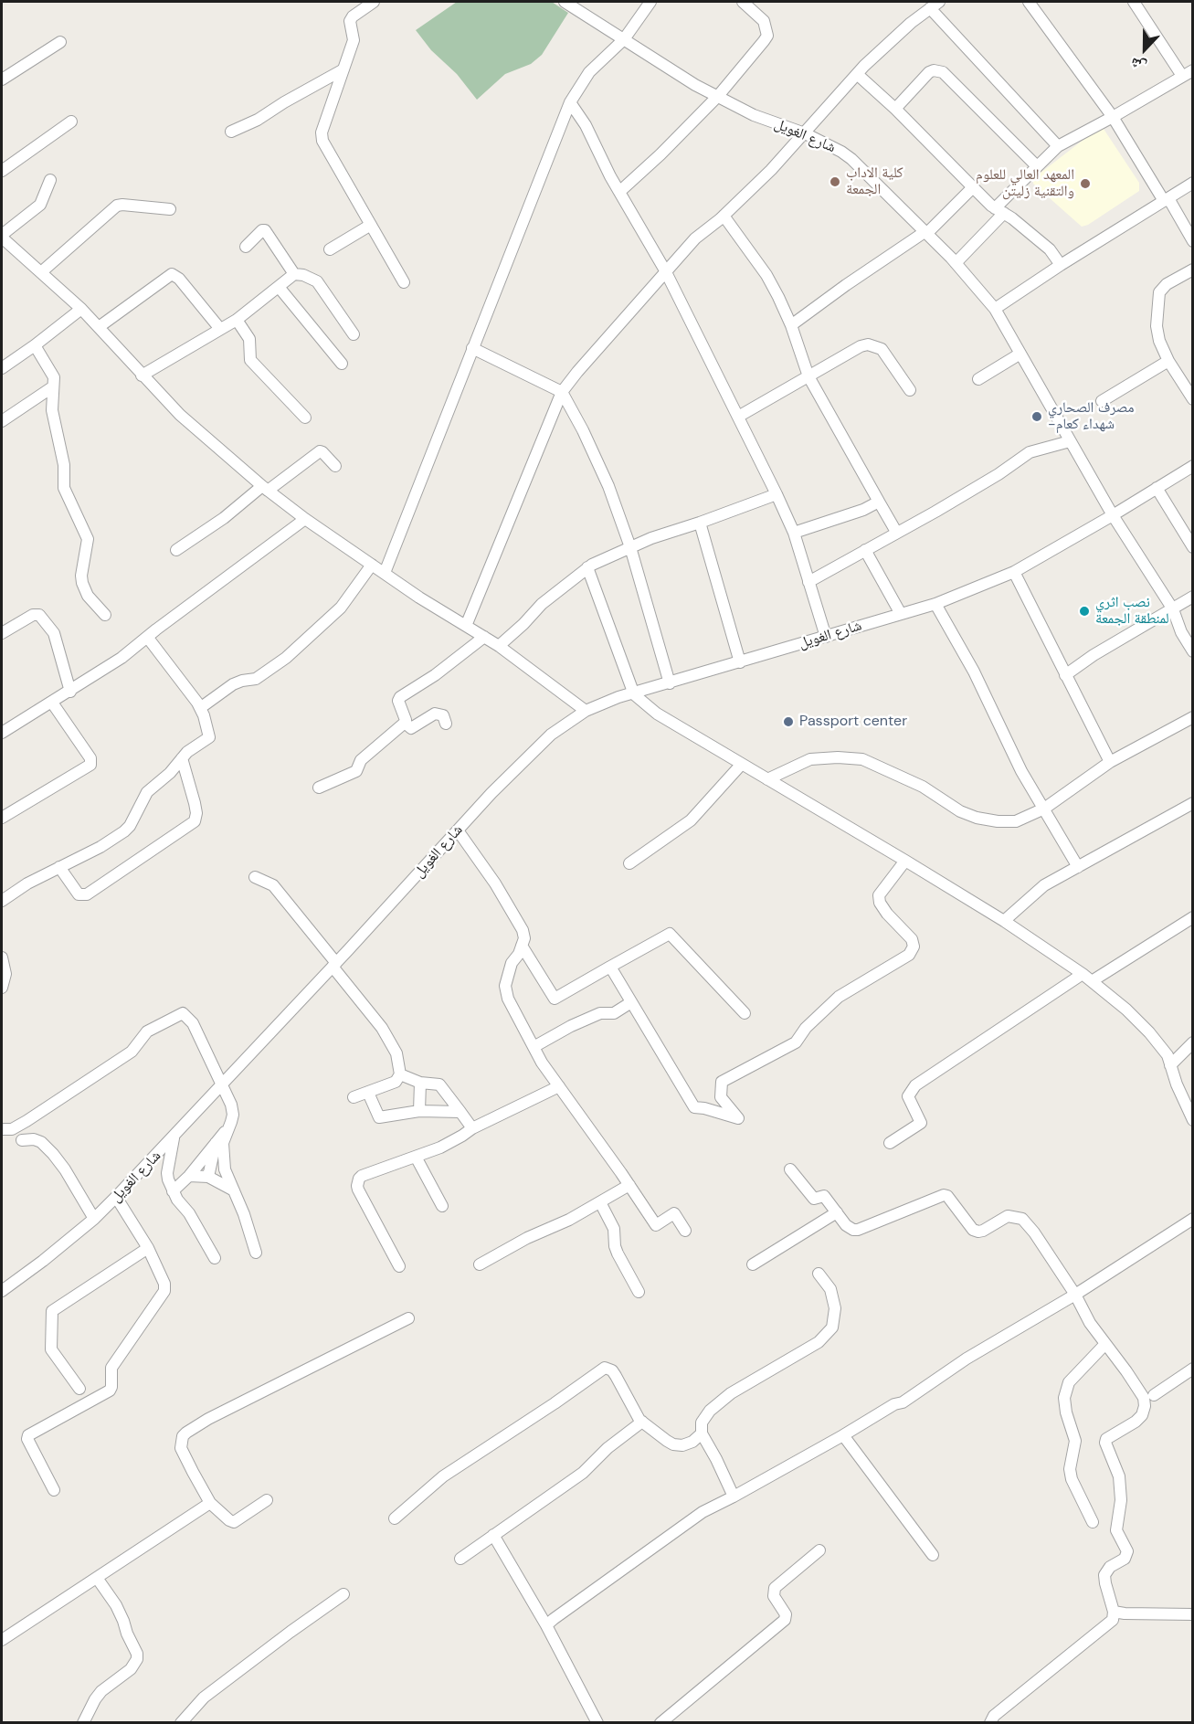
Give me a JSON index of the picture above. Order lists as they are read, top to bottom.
{
  "streets": {
    "street": ["شارع الغويل"]
  },
  "places": [
    "كلية اﻻداب الجمعة",
    "المعهد العالي للعلوم والتقنية زليتن",
    "مصرف الصحاري -شهداء كعام",
    "نصب اثري لمنطقة الجمعة",
    "Passport center"
  ],
  "north": "bottom"
}
